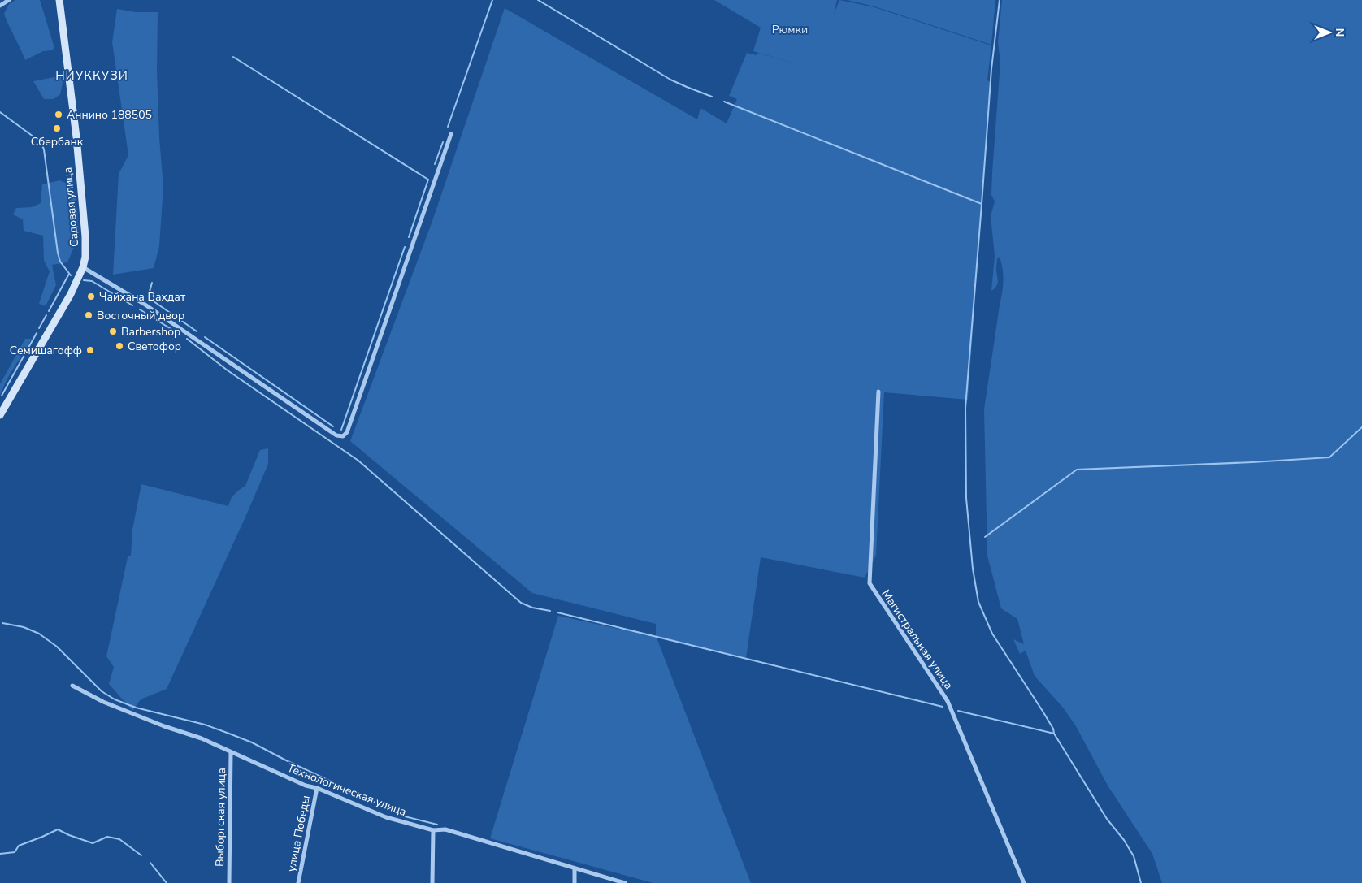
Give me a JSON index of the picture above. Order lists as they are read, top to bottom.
{
  "streets": {
    "main road": ["Садовая улица"],
    "street": [
      "Магистральная улица",
      "Технологическая улица",
      "Выборгская улица",
      "улица Победы"
    ]
  },
  "crossings": [
    ["Технологическая улица", "Выборгская улица"],
    ["Технологическая улица", "улица Победы"]
  ],
  "districts": ["НИУККУЗИ"],
  "parks": ["Рюмки"],
  "places": [
    "Аннино 188505",
    "Сбербанк",
    "Чайхана Вахдат",
    "Восточный двор",
    "Barbershop",
    "Светофор",
    "Семишагофф"
  ],
  "north": "right"
}
